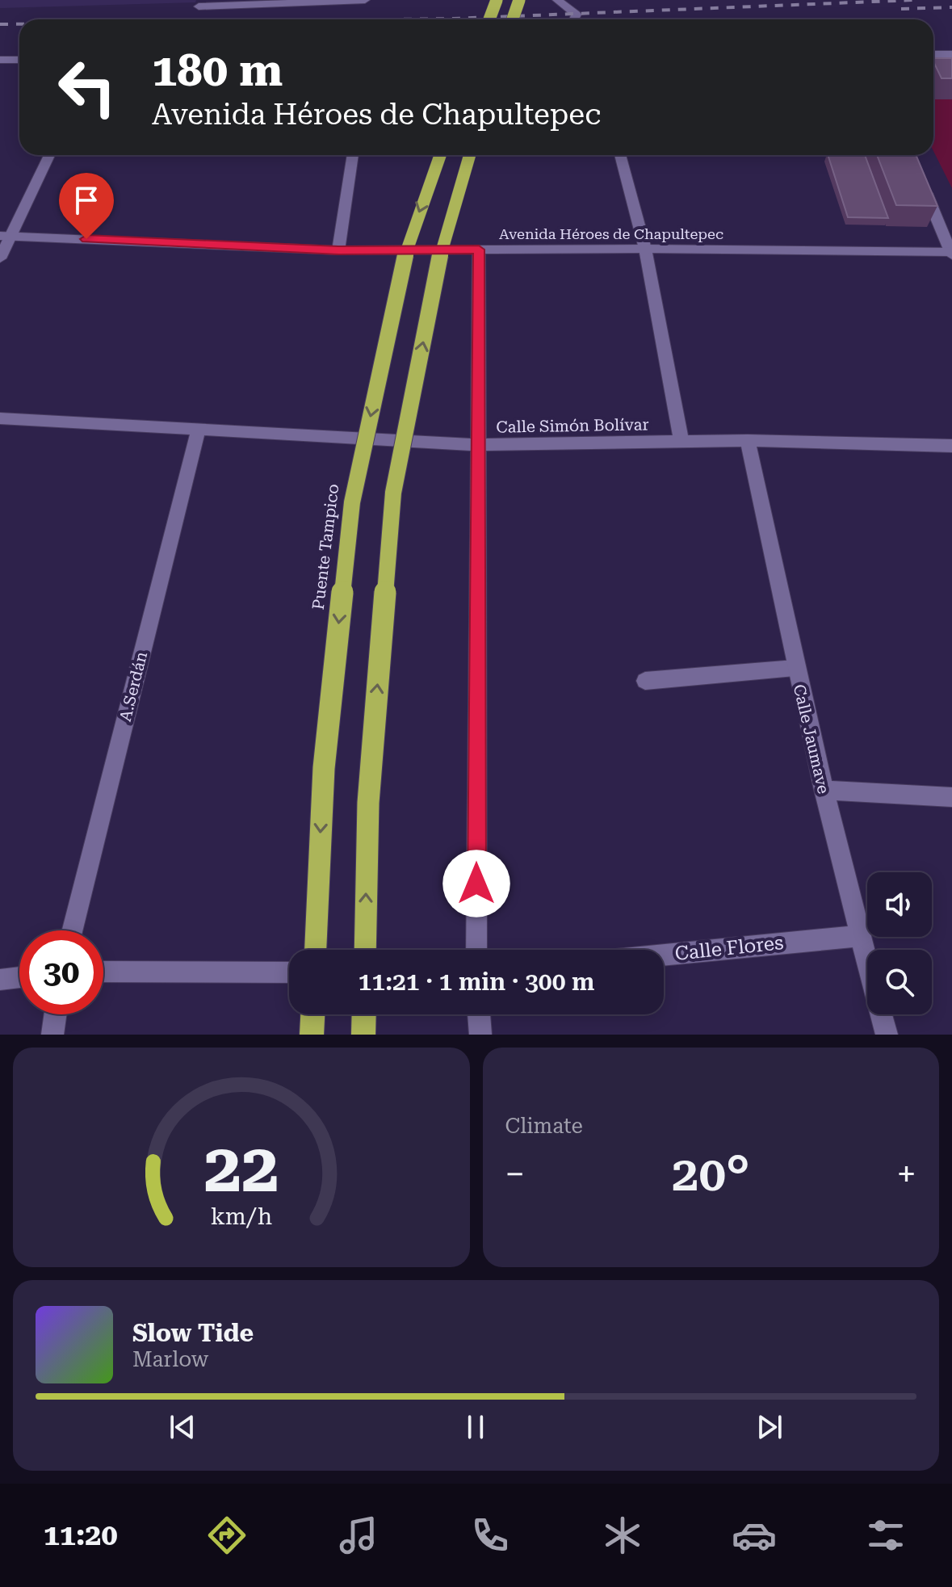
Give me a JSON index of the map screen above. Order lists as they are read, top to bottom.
{
  "streets": {
    "highway": ["Puente Tampico"],
    "street": [
      "Avenida Héroes de Chapultepec",
      "Calle Simón Bolívar",
      "A.Serdán",
      "Calle Jaumave",
      "Calle Flores"
    ]
  },
  "crossings": [
    ["Calle Simón Bolívar", "A.Serdán"],
    ["Calle Simón Bolívar", "Calle Jaumave"],
    ["Calle Jaumave", "Calle Flores"]
  ],
  "page": {
    "turn": ["180 m", "Avenida Héroes de Chapultepec"],
    "limit": "30",
    "trip": "11:21 · 1 min · 300 m",
    "tile": "Climate",
    "heat": ["−", "20°", "+"],
    "song": ["Slow Tide", "Marlow"],
    "tabs": "11:20",
    "gauge": ["22", "km/h"]
  }
}
